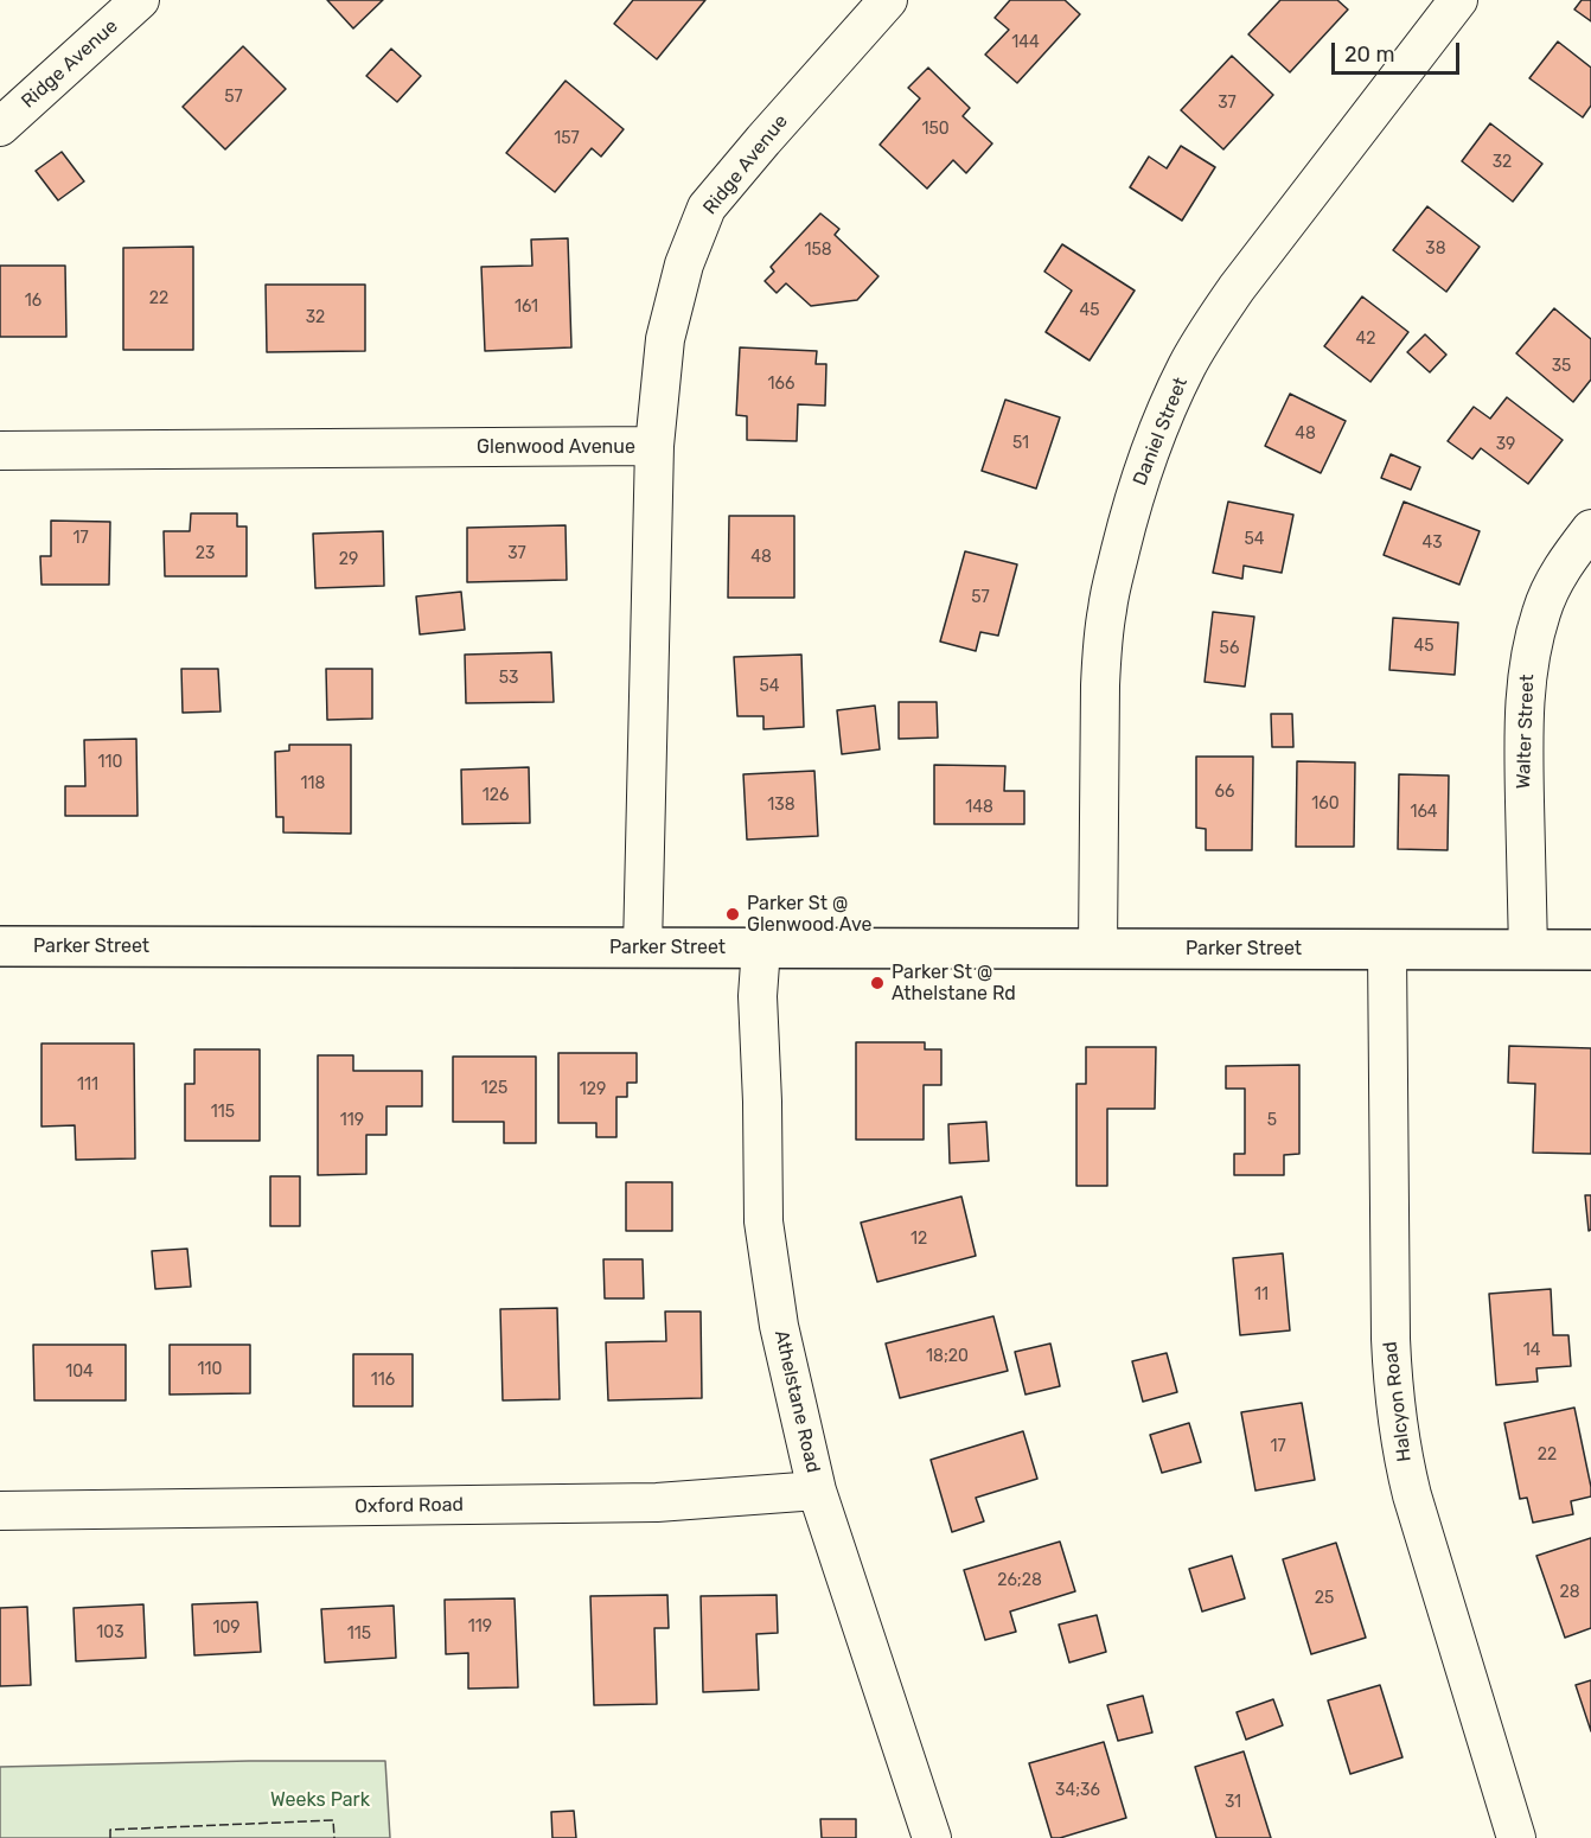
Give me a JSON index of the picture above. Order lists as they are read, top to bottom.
{
  "streets": {
    "main road": ["Parker Street"],
    "street": [
      "Ridge Avenue",
      "Daniel Street",
      "Glenwood Avenue",
      "Walter Street",
      "Athelstane Road",
      "Halcyon Road",
      "Oxford Road"
    ]
  },
  "crossings": [
    ["Ridge Avenue", "Glenwood Avenue"],
    ["Daniel Street", "Parker Street"],
    ["Glenwood Avenue", "Parker Street"],
    ["Walter Street", "Parker Street"],
    ["Parker Street", "Athelstane Road"],
    ["Parker Street", "Halcyon Road"],
    ["Athelstane Road", "Oxford Road"]
  ],
  "parks": ["Weeks Park"],
  "places": ["Parker St @ Glenwood Ave", "Parker St @ Athelstane Rd"],
  "house_numbers": [
    "144",
    "57",
    "37",
    "150",
    "157",
    "32",
    "38",
    "158",
    "22",
    "16",
    "161",
    "45",
    "32",
    "42",
    "35",
    "166",
    "48",
    "51",
    "39",
    "17",
    "54",
    "43",
    "23",
    "37",
    "48",
    "29",
    "57",
    "45",
    "56",
    "53",
    "54",
    "110",
    "118",
    "66",
    "126",
    "160",
    "138",
    "148",
    "164",
    "111",
    "125",
    "129",
    "115",
    "119",
    "5",
    "12",
    "11",
    "14",
    "18;20",
    "110",
    "104",
    "116",
    "17",
    "22",
    "26;28",
    "28",
    "25",
    "119",
    "109",
    "103",
    "115",
    "34;36",
    "31"
  ],
  "scale_bar": "20 m"
}
